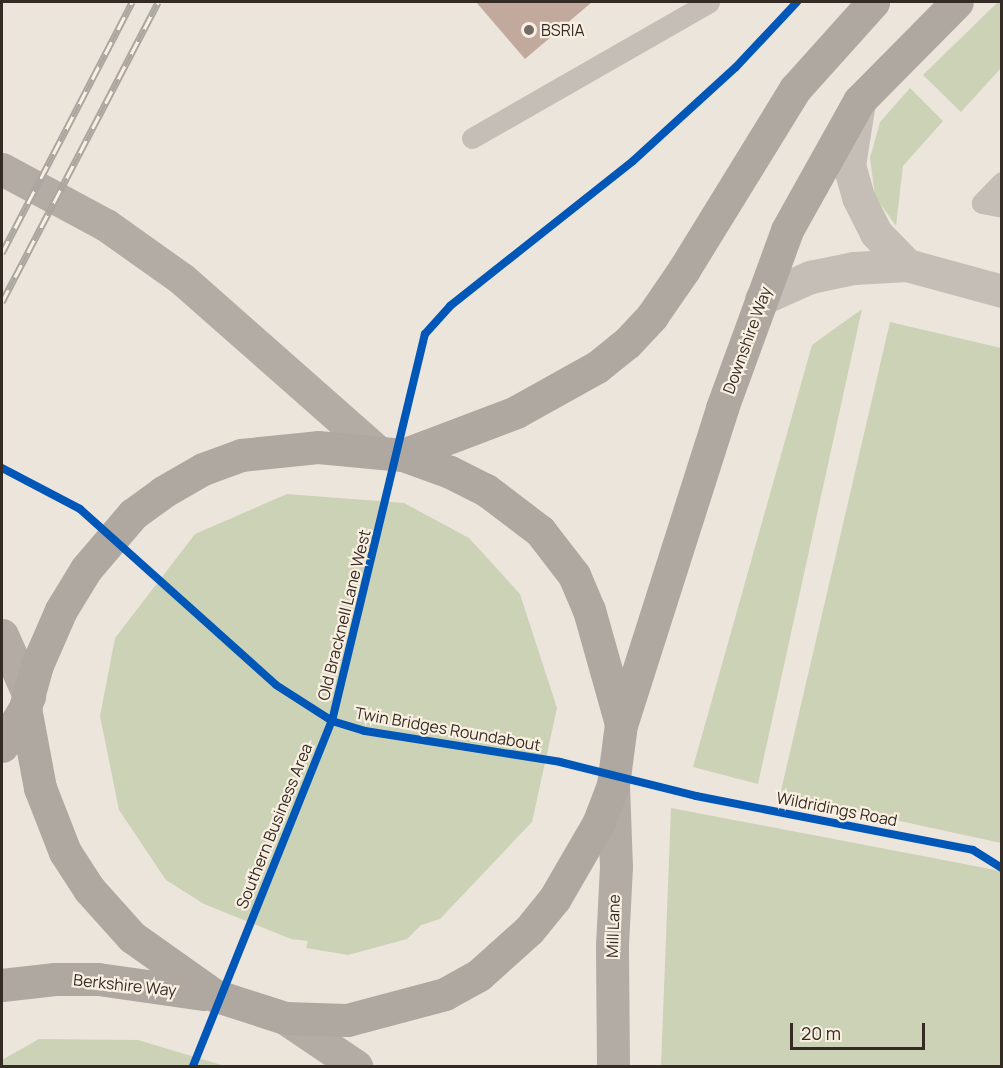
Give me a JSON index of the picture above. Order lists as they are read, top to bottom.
{
  "streets": {
    "highway": ["Downshire Way", "Berkshire Way"],
    "main road": ["Mill Lane"],
    "cycle path": ["Old Bracknell Lane West"]
  },
  "places": ["BSRIA"],
  "scale_bar": "20 m"
}
